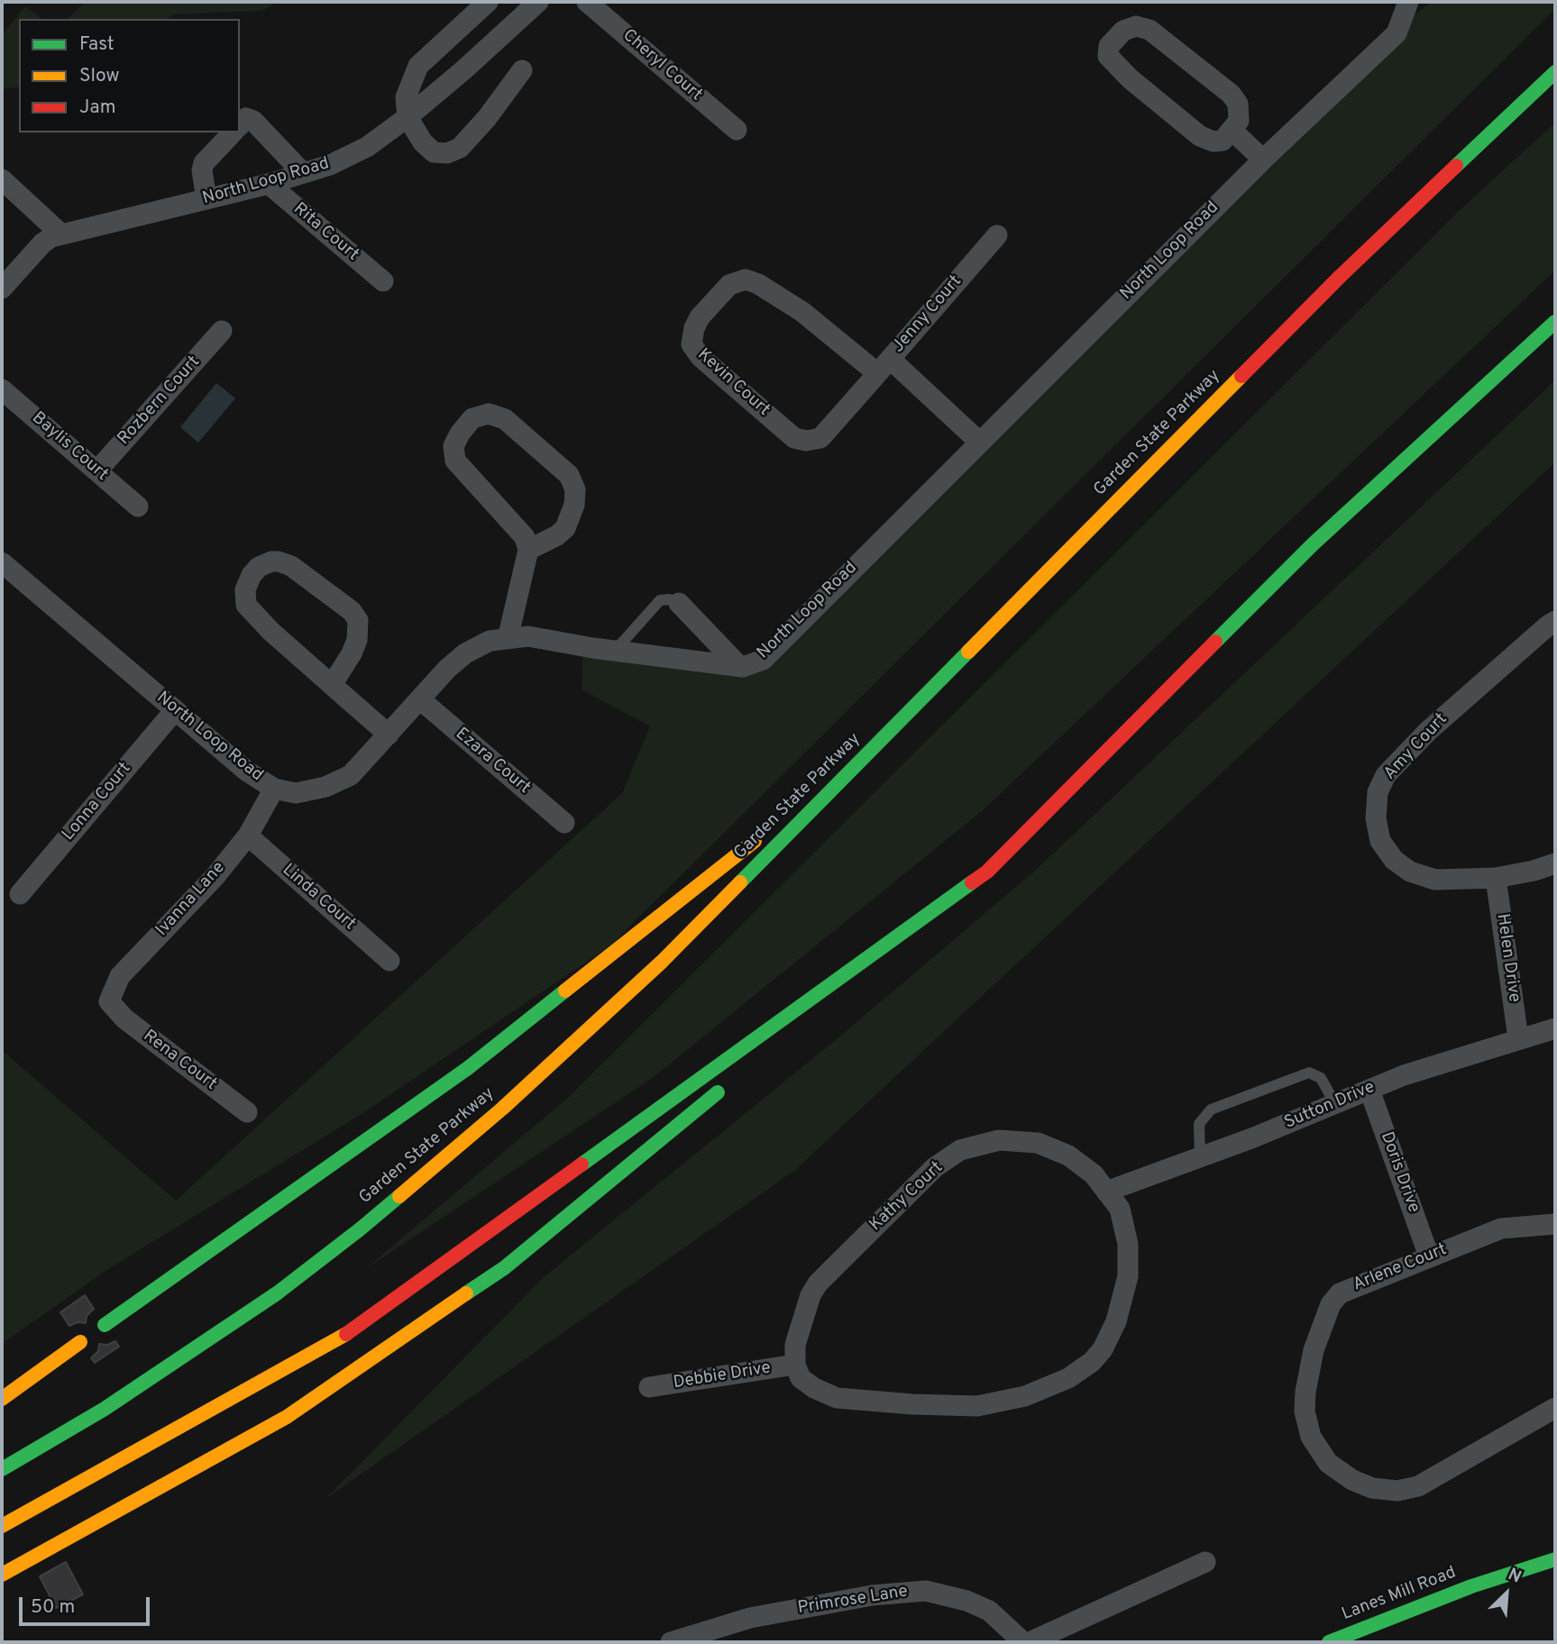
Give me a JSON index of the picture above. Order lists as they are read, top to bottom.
{
  "streets": {
    "main road": ["Garden State Parkway", "Lanes Mill Road"],
    "street": [
      "Cheryl Court",
      "North Loop Road",
      "Rita Court",
      "Jenny Court",
      "Kevin Court",
      "Rozbern Court",
      "Baylis Court",
      "Amy Court",
      "Ezara Court",
      "Lonna Court",
      "Linda Court",
      "Ivanna Lane",
      "Helen Drive",
      "Rena Court",
      "Sutton Drive",
      "Doris Drive",
      "Kathy Court",
      "Arlene Court",
      "Debbie Drive",
      "Primrose Lane"
    ]
  },
  "crossings": [
    ["North Loop Road", "Rita Court"],
    ["North Loop Road", "Jenny Court"],
    ["North Loop Road", "Ezara Court"],
    ["North Loop Road", "Lonna Court"],
    ["North Loop Road", "Ivanna Lane"],
    ["Jenny Court", "Kevin Court"],
    ["Rozbern Court", "Baylis Court"],
    ["Amy Court", "Helen Drive"],
    ["Linda Court", "Ivanna Lane"],
    ["Ivanna Lane", "Rena Court"],
    ["Helen Drive", "Sutton Drive"],
    ["Sutton Drive", "Doris Drive"],
    ["Sutton Drive", "Kathy Court"],
    ["Doris Drive", "Arlene Court"],
    ["Kathy Court", "Debbie Drive"]
  ],
  "legend": ["Fast", "Slow", "Jam"],
  "scale_bar": "50 m",
  "north": "top right"
}
